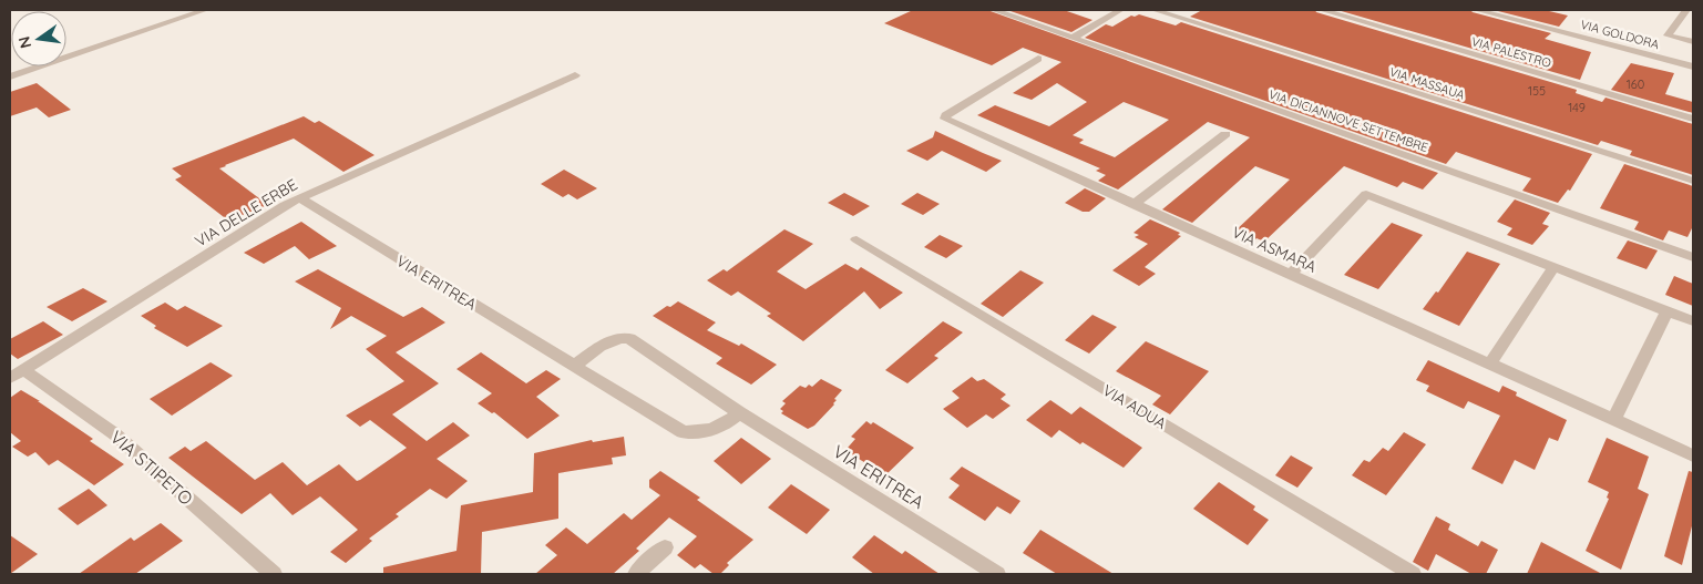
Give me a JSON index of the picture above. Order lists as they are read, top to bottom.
{
  "streets": {
    "street": [
      "VIA GOLDORA",
      "VIA PALESTRO",
      "VIA MASSAUA",
      "VIA DICIANNOVE SETTEMBRE",
      "VIA DELLE ERBE",
      "VIA ASMARA",
      "VIA ERITREA",
      "VIA ADUA",
      "VIA STIPETO"
    ]
  },
  "crossings": [
    ["VIA DELLE ERBE", "VIA ERITREA"],
    ["VIA DELLE ERBE", "VIA STIPETO"]
  ],
  "house_numbers": ["160", "155", "149"],
  "north": "left"
}
